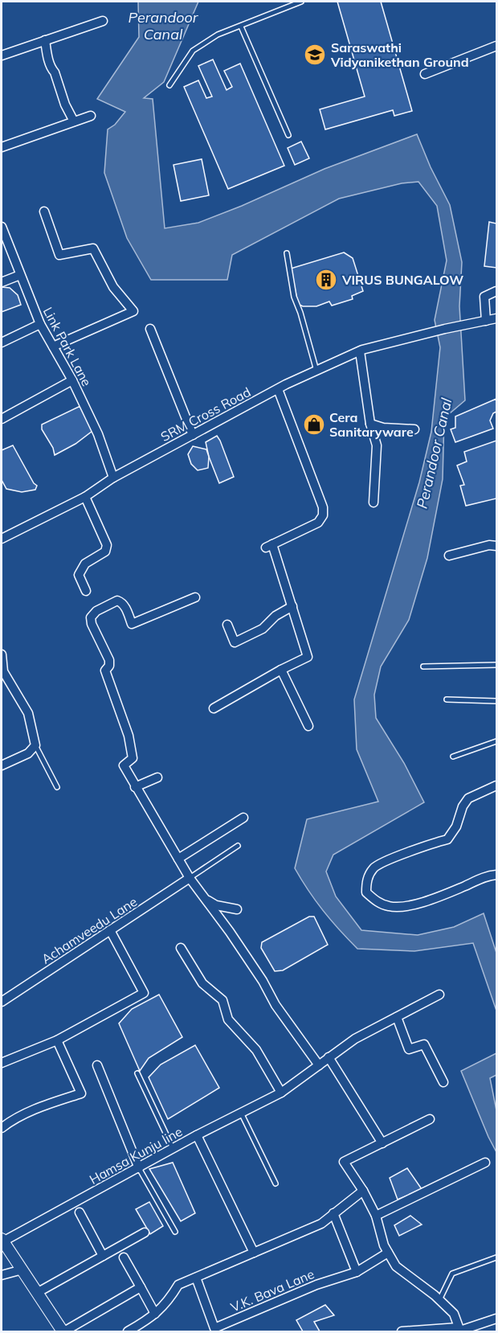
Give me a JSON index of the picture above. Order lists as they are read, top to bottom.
{
  "streets": {
    "street": [
      "Link Park Lane",
      "SRM Cross Road",
      "Achamveedu Lane",
      "Hamsa Kunju line",
      "V.K. Bava Lane"
    ]
  },
  "crossings": [
    ["Link Park Lane", "SRM Cross Road"]
  ],
  "water": ["Perandoor Canal"],
  "places": {
    "school or university": ["Saraswathi Vidyanikethan Ground"],
    "building": ["VIRUS BUNGALOW"],
    "shop": ["Cera Sanitaryware"]
  }
}
